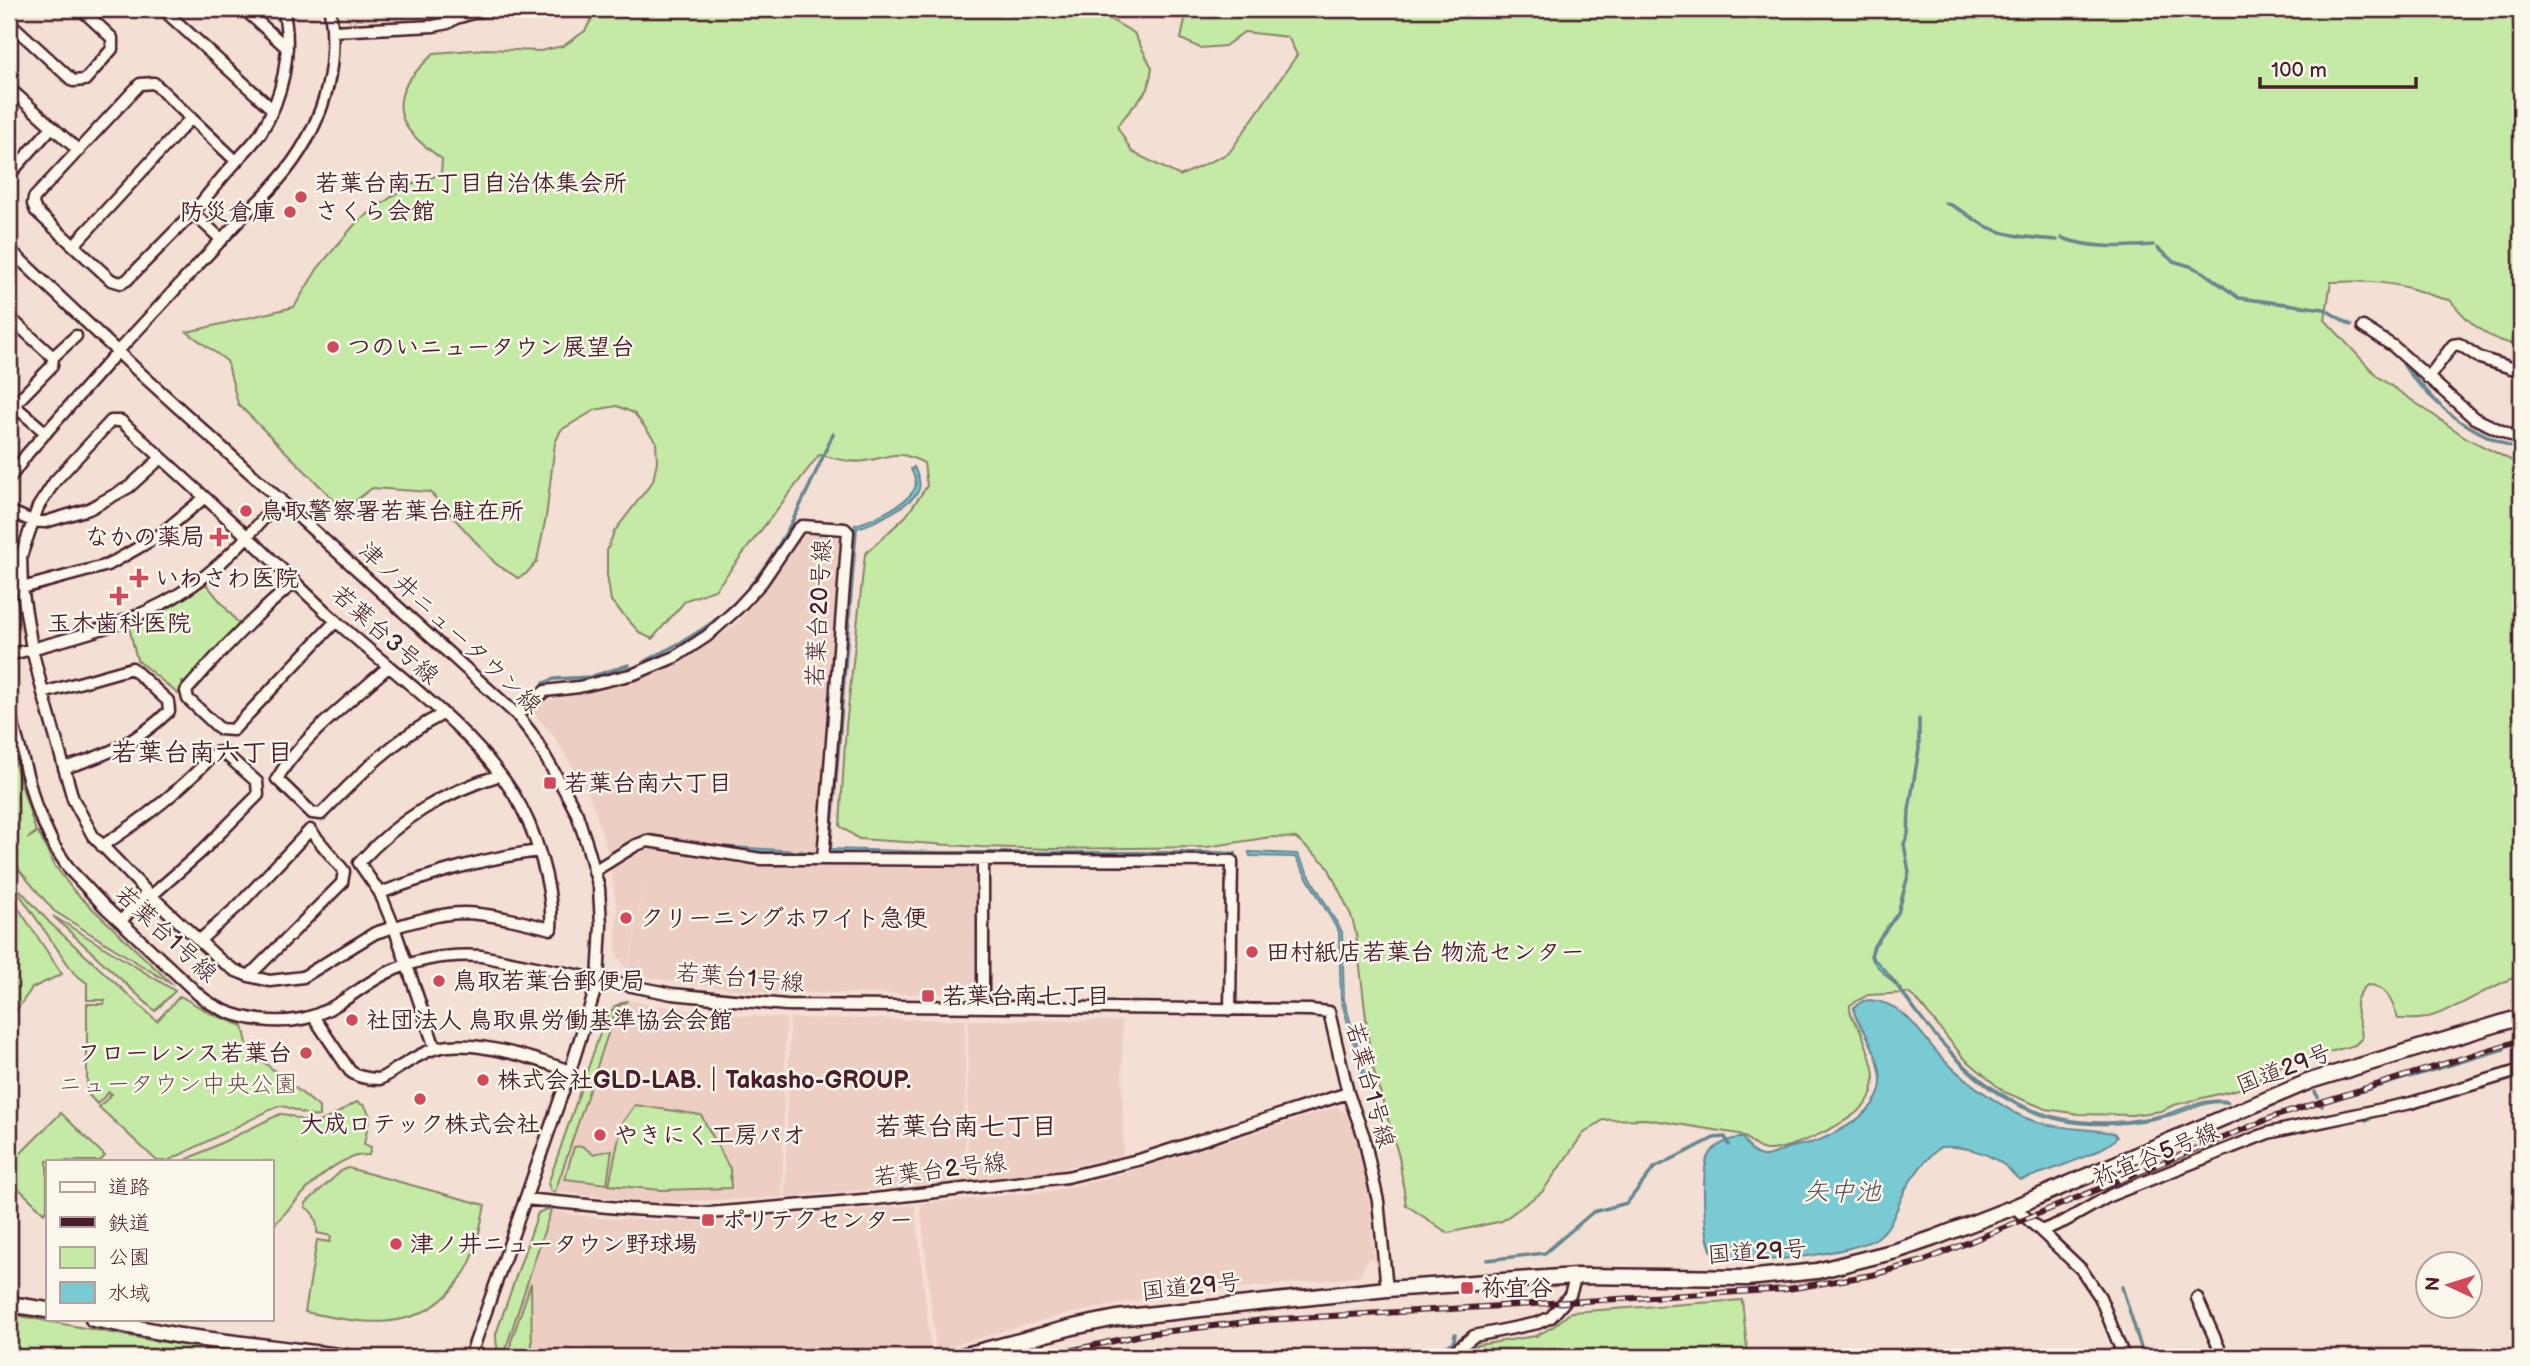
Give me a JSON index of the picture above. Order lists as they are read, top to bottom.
{
  "streets": {
    "highway": ["国道29号"],
    "street": [
      "若葉台20号線",
      "津ノ井ニュータウン線",
      "若葉台3号線",
      "若葉台1号線",
      "祢宜谷5号線",
      "若葉台2号線"
    ]
  },
  "crossings": [
    ["若葉台20号線", "津ノ井ニュータウン線"],
    ["津ノ井ニュータウン線", "若葉台1号線"],
    ["津ノ井ニュータウン線", "若葉台2号線"],
    ["若葉台1号線", "国道29号"],
    ["若葉台1号線", "若葉台2号線"]
  ],
  "districts": ["若葉台南六丁目", "若葉台南七丁目"],
  "water": ["矢中池"],
  "parks": ["ニュータウン中央公園"],
  "places": {
    "other": [
      "若葉台南五丁目自治体集会所 さくら会館",
      "防災倉庫",
      "つのいニュータウン展望台",
      "鳥取警察署若葉台駐在所",
      "クリーニングホワイト急便",
      "田村紙店若葉台 物流センター",
      "鳥取若葉台郵便局",
      "社団法人 鳥取県労働基準協会会館",
      "フローレンス若葉台",
      "株式会社GLD-LAB.｜Takasho-GROUP.",
      "大成ロテック株式会社",
      "やきにく工房パオ",
      "津ノ井ニュータウン野球場"
    ],
    "health": ["なかの薬局", "いわさわ医院", "玉木歯科医院"],
    "transit": [
      "若葉台南六丁目",
      "若葉台南七丁目",
      "ポリテクセンター",
      "祢宜谷"
    ]
  },
  "legend": [
    "道路",
    "鉄道",
    "公園",
    "水域"
  ],
  "scale_bar": "100 m",
  "north": "left"
}
